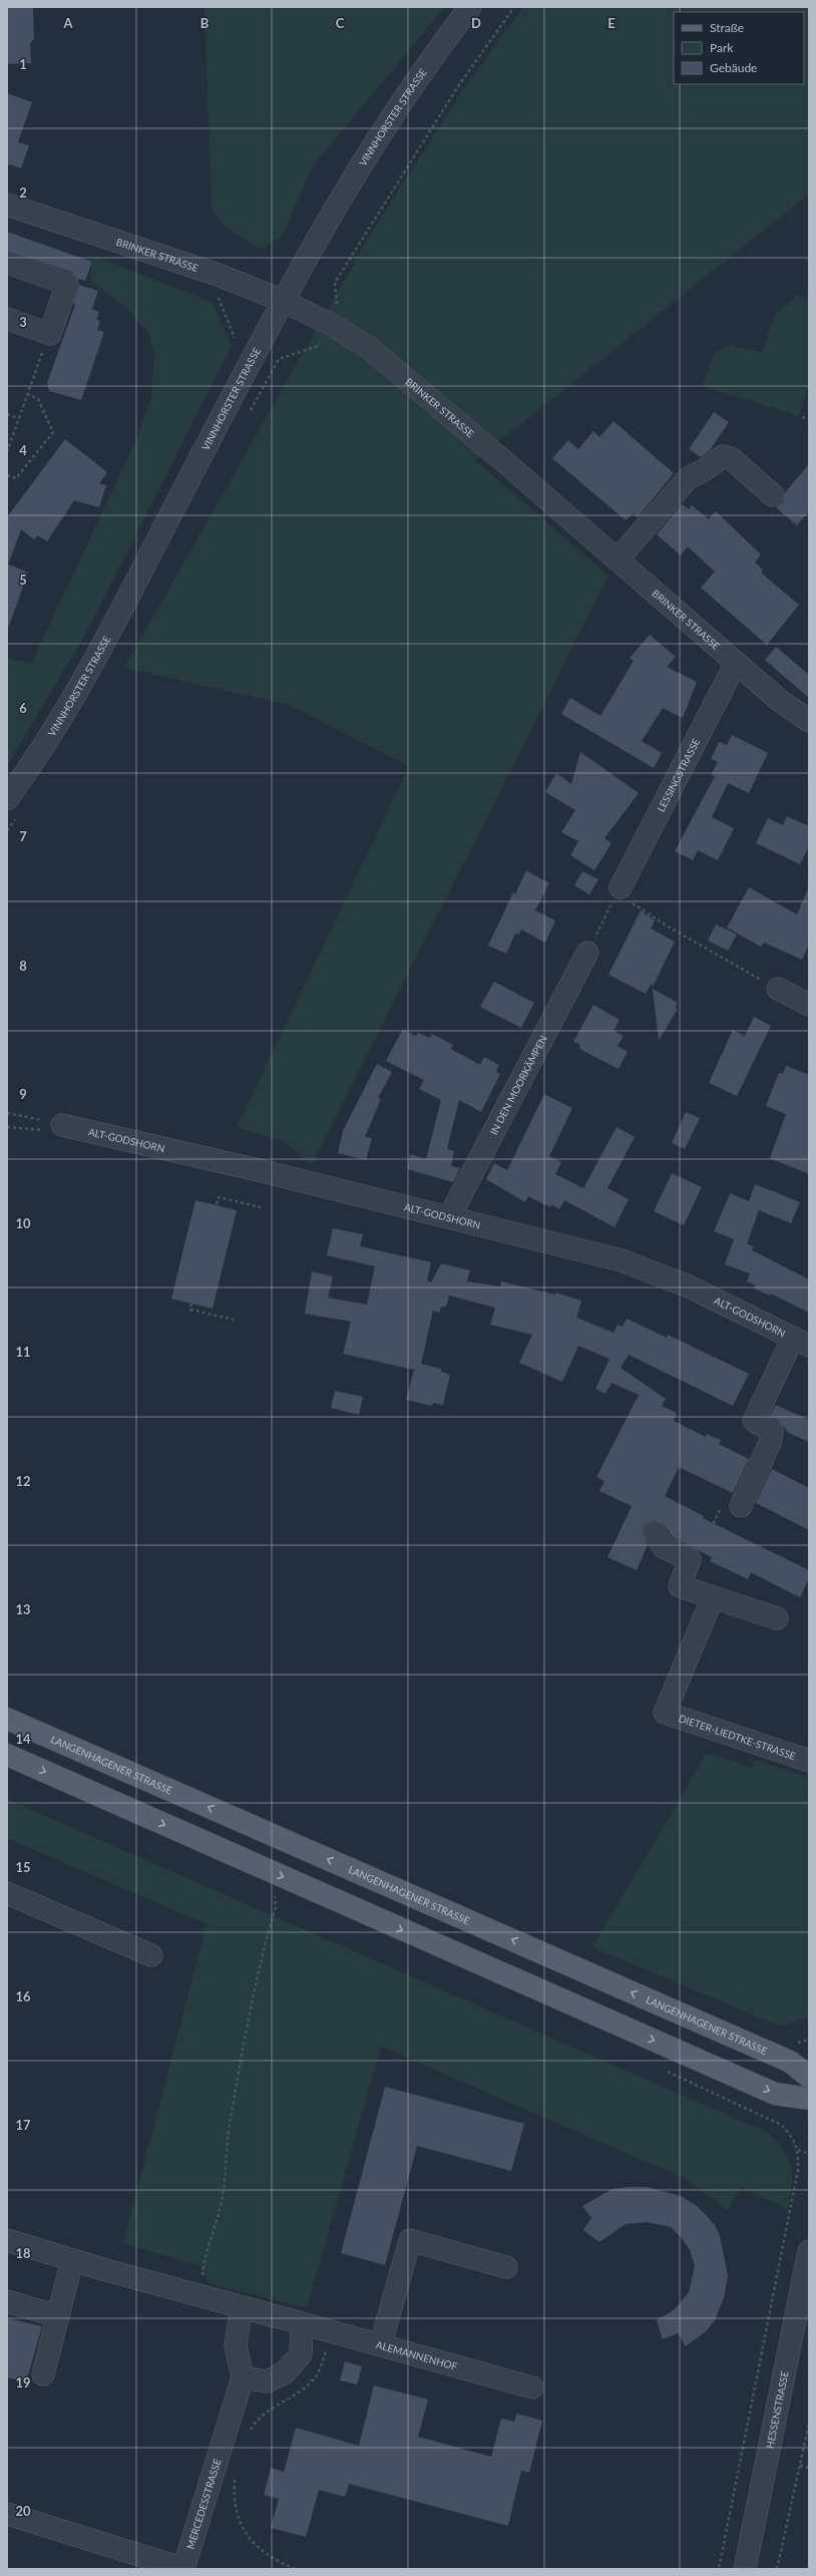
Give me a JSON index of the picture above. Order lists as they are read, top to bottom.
{
  "streets": {
    "main road": ["LANGENHAGENER STRASSE"],
    "street": [
      "VINNHORSTER STRASSE",
      "BRINKER STRASSE",
      "LESSINGSTRASSE",
      "IN DEN MOORKÄMPEN",
      "ALT-GODSHORN",
      "DIETER-LIEDTKE-STRASSE",
      "ALEMANNENHOF",
      "HESSENSTRASSE",
      "MERCEDESSTRASSE"
    ]
  },
  "crossings": [
    ["VINNHORSTER STRASSE", "BRINKER STRASSE"],
    ["BRINKER STRASSE", "LESSINGSTRASSE"],
    ["IN DEN MOORKÄMPEN", "ALT-GODSHORN"]
  ],
  "legend": ["Straße", "Park", "Gebäude"],
  "grid": {
    "columns": [
      "A",
      "B",
      "C",
      "D",
      "E"
    ],
    "rows": [
      "1",
      "2",
      "3",
      "4",
      "5",
      "6",
      "7",
      "8",
      "9",
      "10",
      "11",
      "12",
      "13",
      "14",
      "15",
      "16",
      "17",
      "18",
      "19",
      "20"
    ]
  }
}
